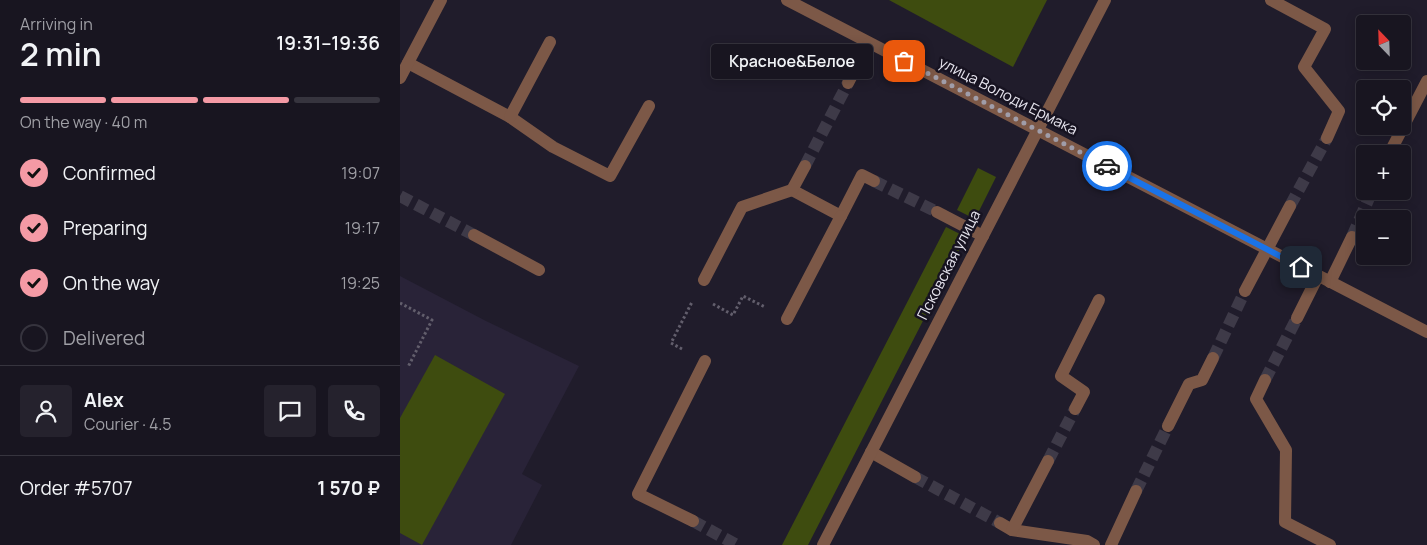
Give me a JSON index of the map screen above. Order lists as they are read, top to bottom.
{
  "streets": {
    "street": ["улица Володи Ермака", "Псковская улица"]
  },
  "crossings": [
    ["улица Володи Ермака", "Псковская улица"]
  ],
  "places": ["Красное&Белое"],
  "north": "top left",
  "page": {
    "heading": ["2 min", "Arriving in", "19:31–19:36"],
    "panel": [
      "Alex",
      "Courier · 4.5",
      "Order #5707",
      "1 570 ₽"
    ],
    "map_buttons": ["+", "−"],
    "bubble": "Красное&Белое",
    "bar": "On the way · 40 m",
    "list": [
      ["Confirmed", "19:07"],
      ["Preparing", "19:17"],
      ["On the way", "19:25"],
      "Delivered"
    ]
  }
}
